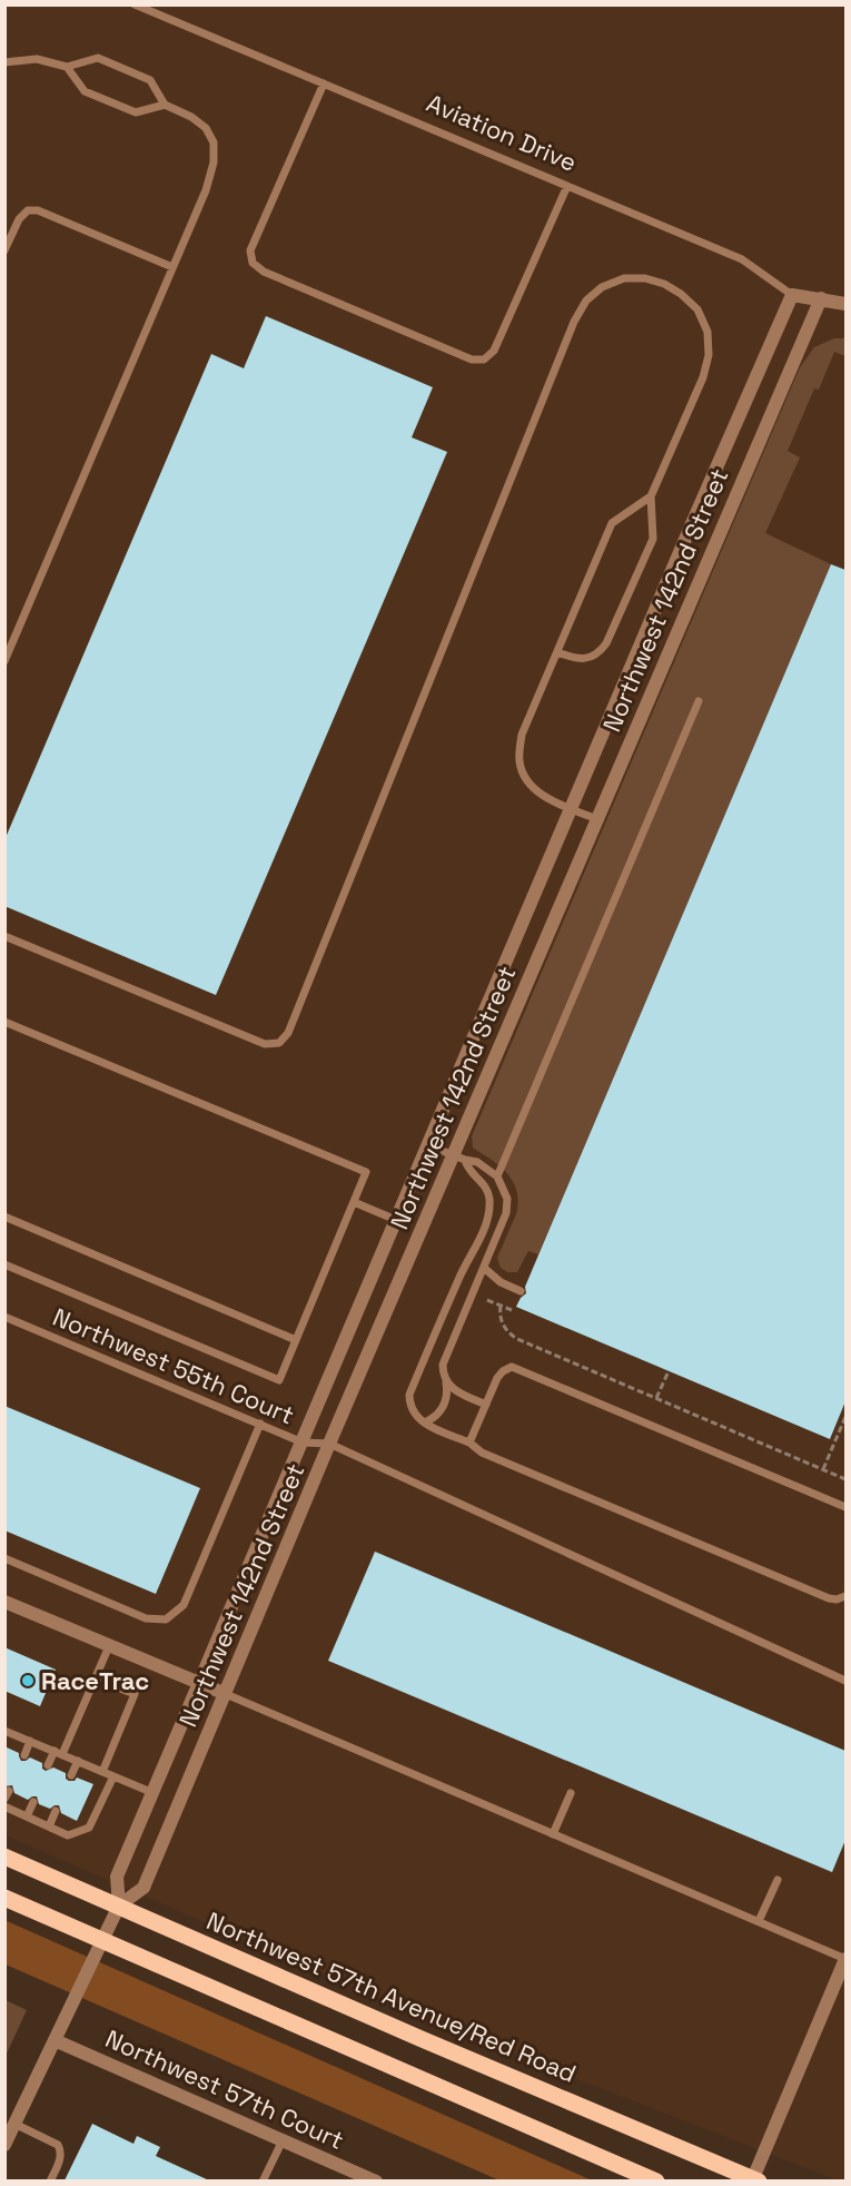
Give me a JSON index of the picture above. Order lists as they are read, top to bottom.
{
  "streets": {
    "main road": ["Northwest 57th Avenue/Red Road"],
    "street": ["Aviation Drive", "Northwest 142nd Street", "Northwest 57th Court"],
    "lane": ["Northwest 55th Court"]
  },
  "crossings": [
    ["Aviation Drive", "Northwest 142nd Street"],
    ["Northwest 142nd Street", "Northwest 55th Court"],
    ["Northwest 142nd Street", "Northwest 57th Avenue/Red Road"],
    ["Northwest 142nd Street", "Northwest 57th Court"]
  ],
  "places": ["RaceTrac"]
}
